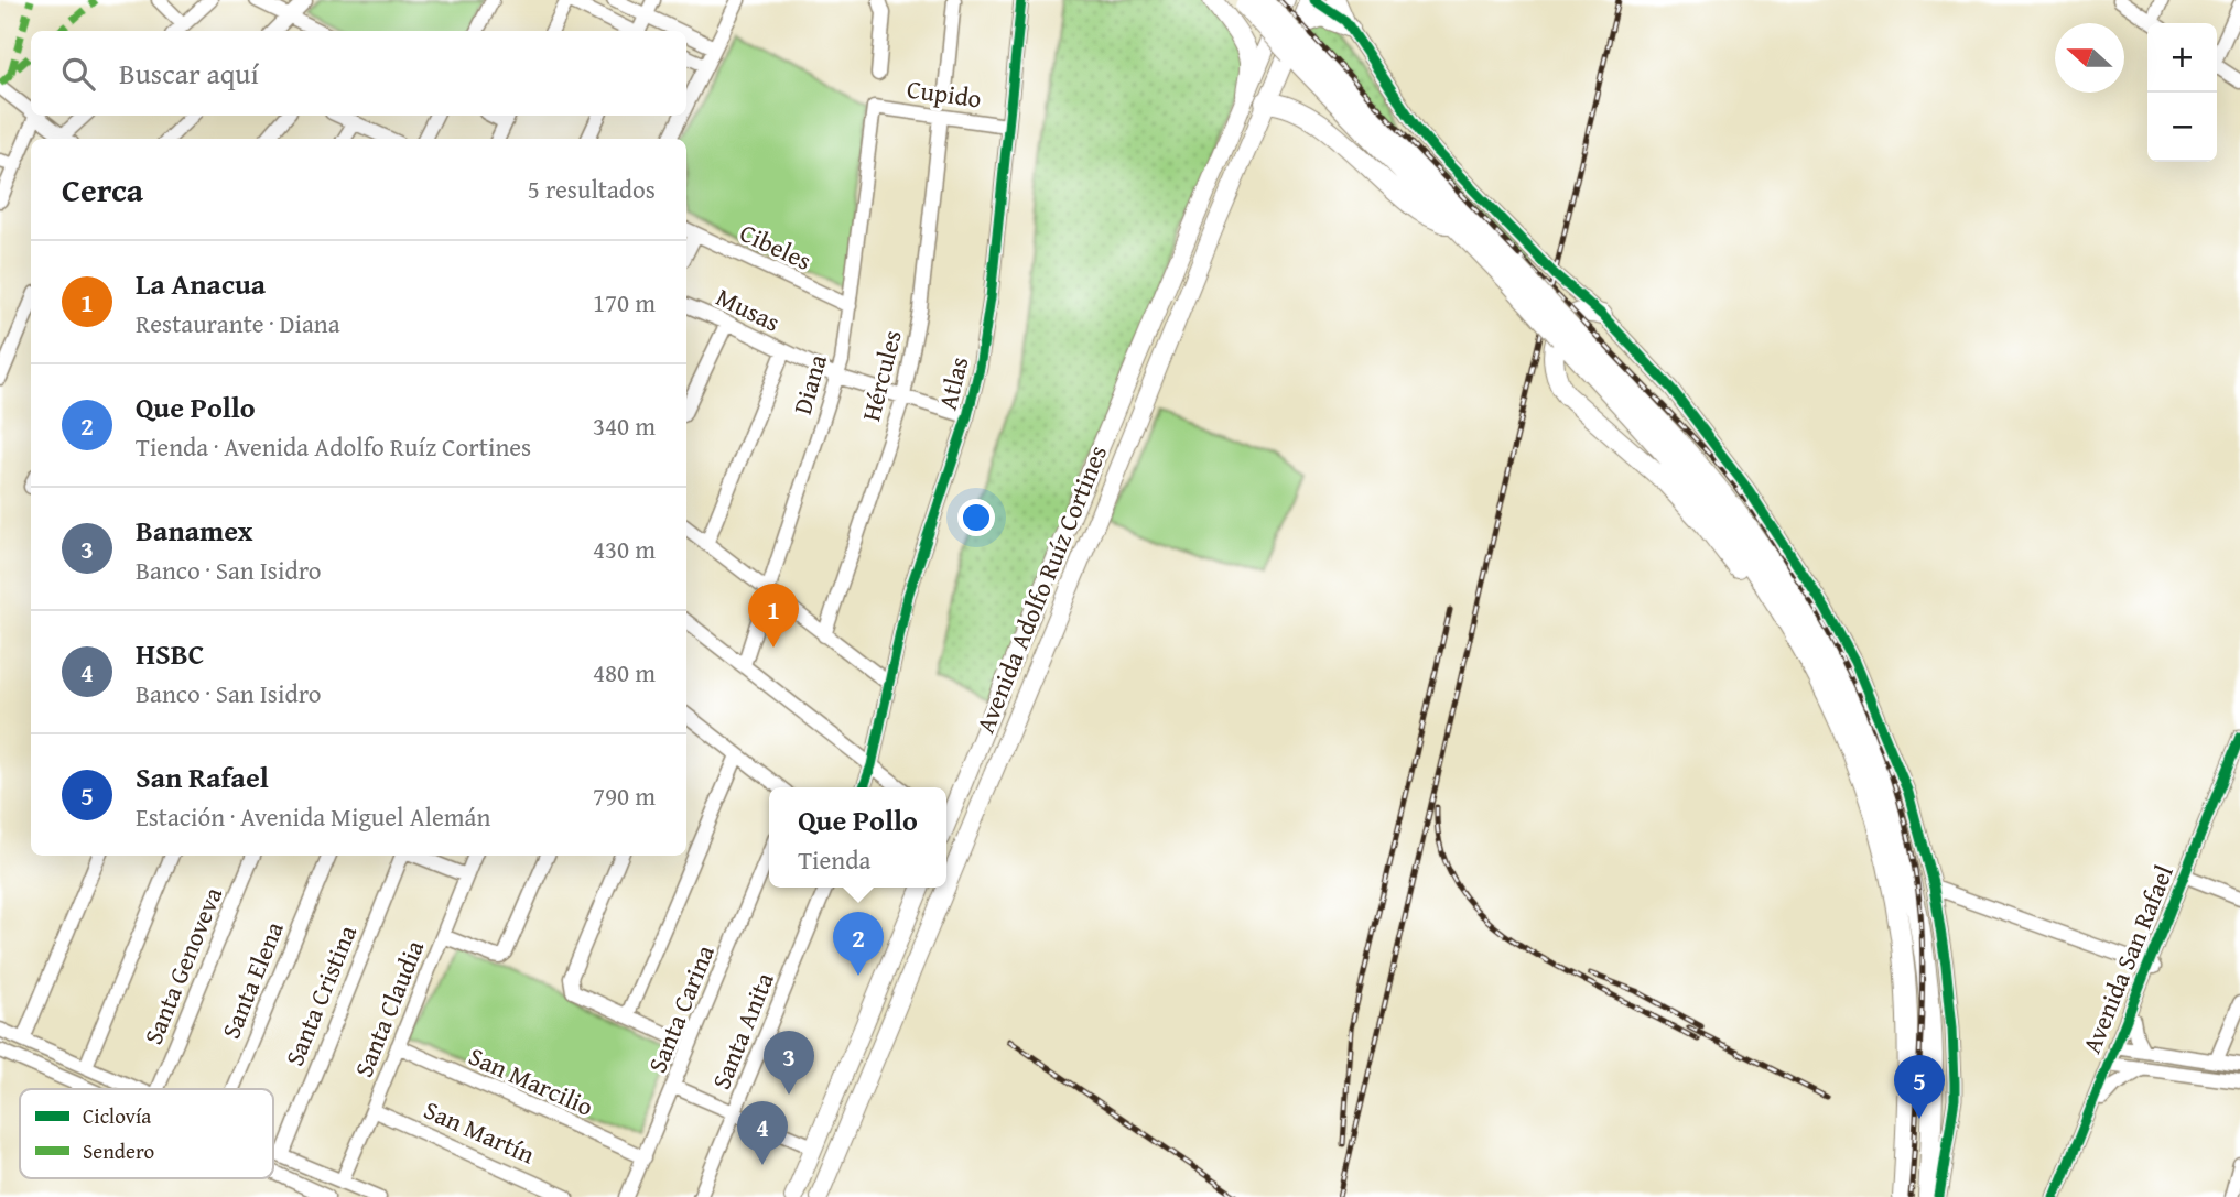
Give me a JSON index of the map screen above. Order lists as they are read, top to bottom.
{
  "streets": {
    "main road": ["Avenida Adolfo Ruíz Cortines"],
    "street": [
      "Cupido",
      "Cibeles",
      "Musas",
      "Hércules",
      "Atlas",
      "Diana",
      "Avenida San Rafael",
      "Santa Genoveva",
      "Santa Elena",
      "Santa Cristina",
      "Santa Claudia",
      "Santa Carina",
      "Santa Anita",
      "San Marcilio",
      "San Martín"
    ]
  },
  "crossings": [
    ["Cupido", "Hércules"],
    ["Cupido", "Atlas"],
    ["Cupido", "Diana"],
    ["Cibeles", "Diana"],
    ["Musas", "Hércules"],
    ["Musas", "Atlas"],
    ["Musas", "Diana"],
    ["Santa Claudia", "San Marcilio"],
    ["Santa Claudia", "San Martín"],
    ["Santa Carina", "San Marcilio"]
  ],
  "legend": ["Ciclovía", "Sendero"],
  "north": "left",
  "page": {
    "map_buttons": ["+", "−"],
    "search": "Buscar aquí",
    "heading": ["Cerca", "5 resultados"],
    "list": [
      {
        "mark": "1",
        "name": "La Anacua",
        "note": "Restaurante · Diana",
        "value": "170 m"
      },
      {
        "mark": "2",
        "name": "Que Pollo",
        "note": "Tienda · Avenida Adolfo Ruíz Cortines",
        "value": "340 m"
      },
      {
        "mark": "3",
        "name": "Banamex",
        "note": "Banco · San Isidro",
        "value": "430 m"
      },
      {
        "mark": "4",
        "name": "HSBC",
        "note": "Banco · San Isidro",
        "value": "480 m"
      },
      {
        "mark": "5",
        "name": "San Rafael",
        "note": "Estación · Avenida Miguel Alemán",
        "value": "790 m"
      }
    ],
    "pins": [
      "1",
      "2",
      "3",
      "5",
      "4"
    ],
    "popup": ["Que Pollo", "Tienda"]
  }
}
